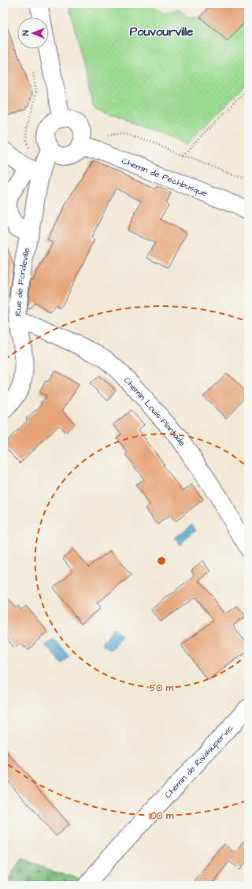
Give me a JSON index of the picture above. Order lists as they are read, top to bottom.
{
  "streets": {
    "street": [
      "Chemin de Pechbusque",
      "Rue de Fondeville",
      "Chemin Louis Plantade",
      "Chemin de Rivalsupervic"
    ]
  },
  "crossings": [
    ["Chemin de Pechbusque", "Rue de Fondeville"],
    ["Rue de Fondeville", "Chemin Louis Plantade"]
  ],
  "districts": ["Pouvourville"],
  "north": "left",
  "rings": ["50 m", "100 m"]
}
